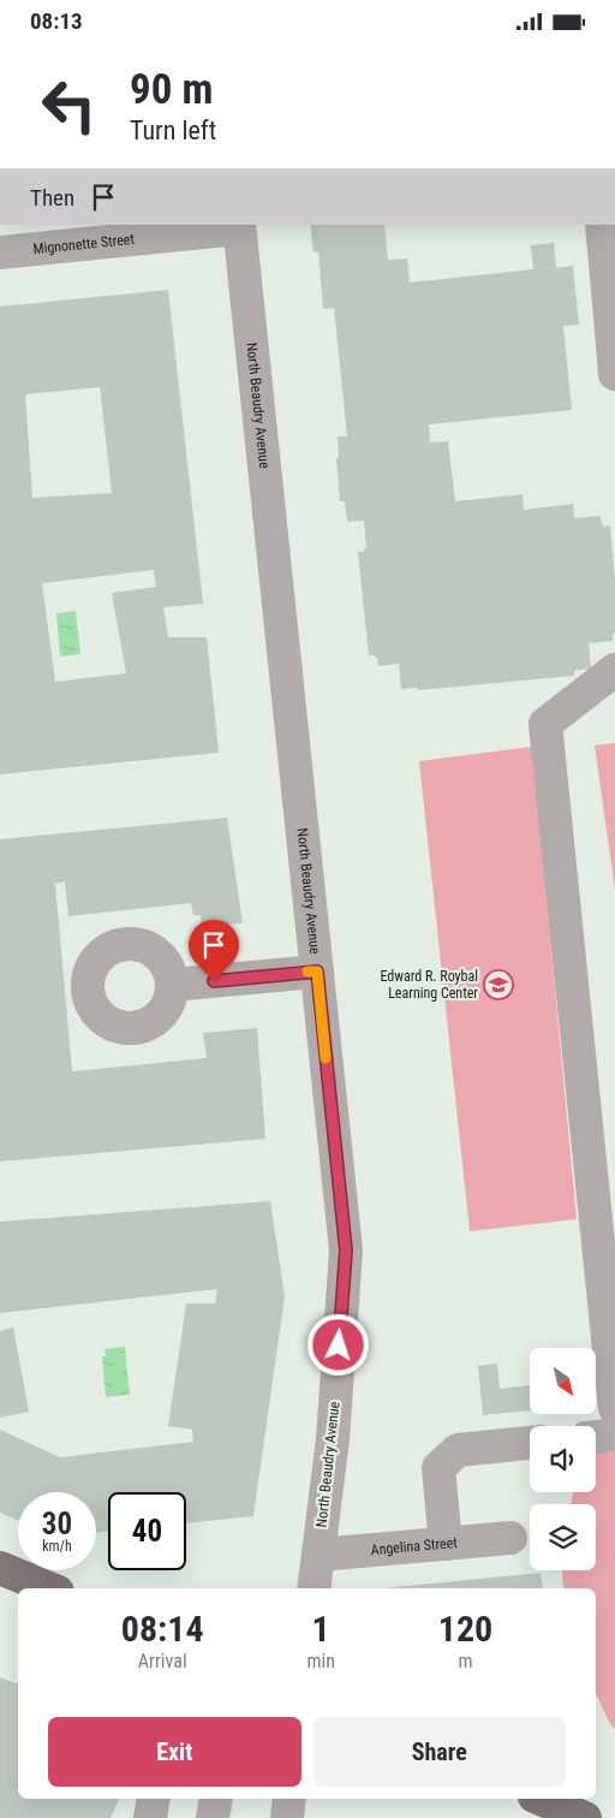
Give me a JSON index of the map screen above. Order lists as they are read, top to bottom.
{
  "streets": {
    "street": ["Mignonette Street", "North Beaudry Avenue", "Angelina Street"]
  },
  "crossings": [
    ["Mignonette Street", "North Beaudry Avenue"],
    ["North Beaudry Avenue", "Angelina Street"]
  ],
  "places": {
    "school or university": ["Edward R. Roybal Learning Center"]
  },
  "north": "bottom right",
  "page": {
    "status": "08:13",
    "turn": ["90 m", "Turn left"],
    "then": "Then",
    "speed": "30 km/h",
    "limit": "40",
    "eta": [
      "08:14",
      "Arrival",
      "1",
      "min",
      "120",
      "m"
    ],
    "buttons": ["Exit", "Share"]
  }
}
